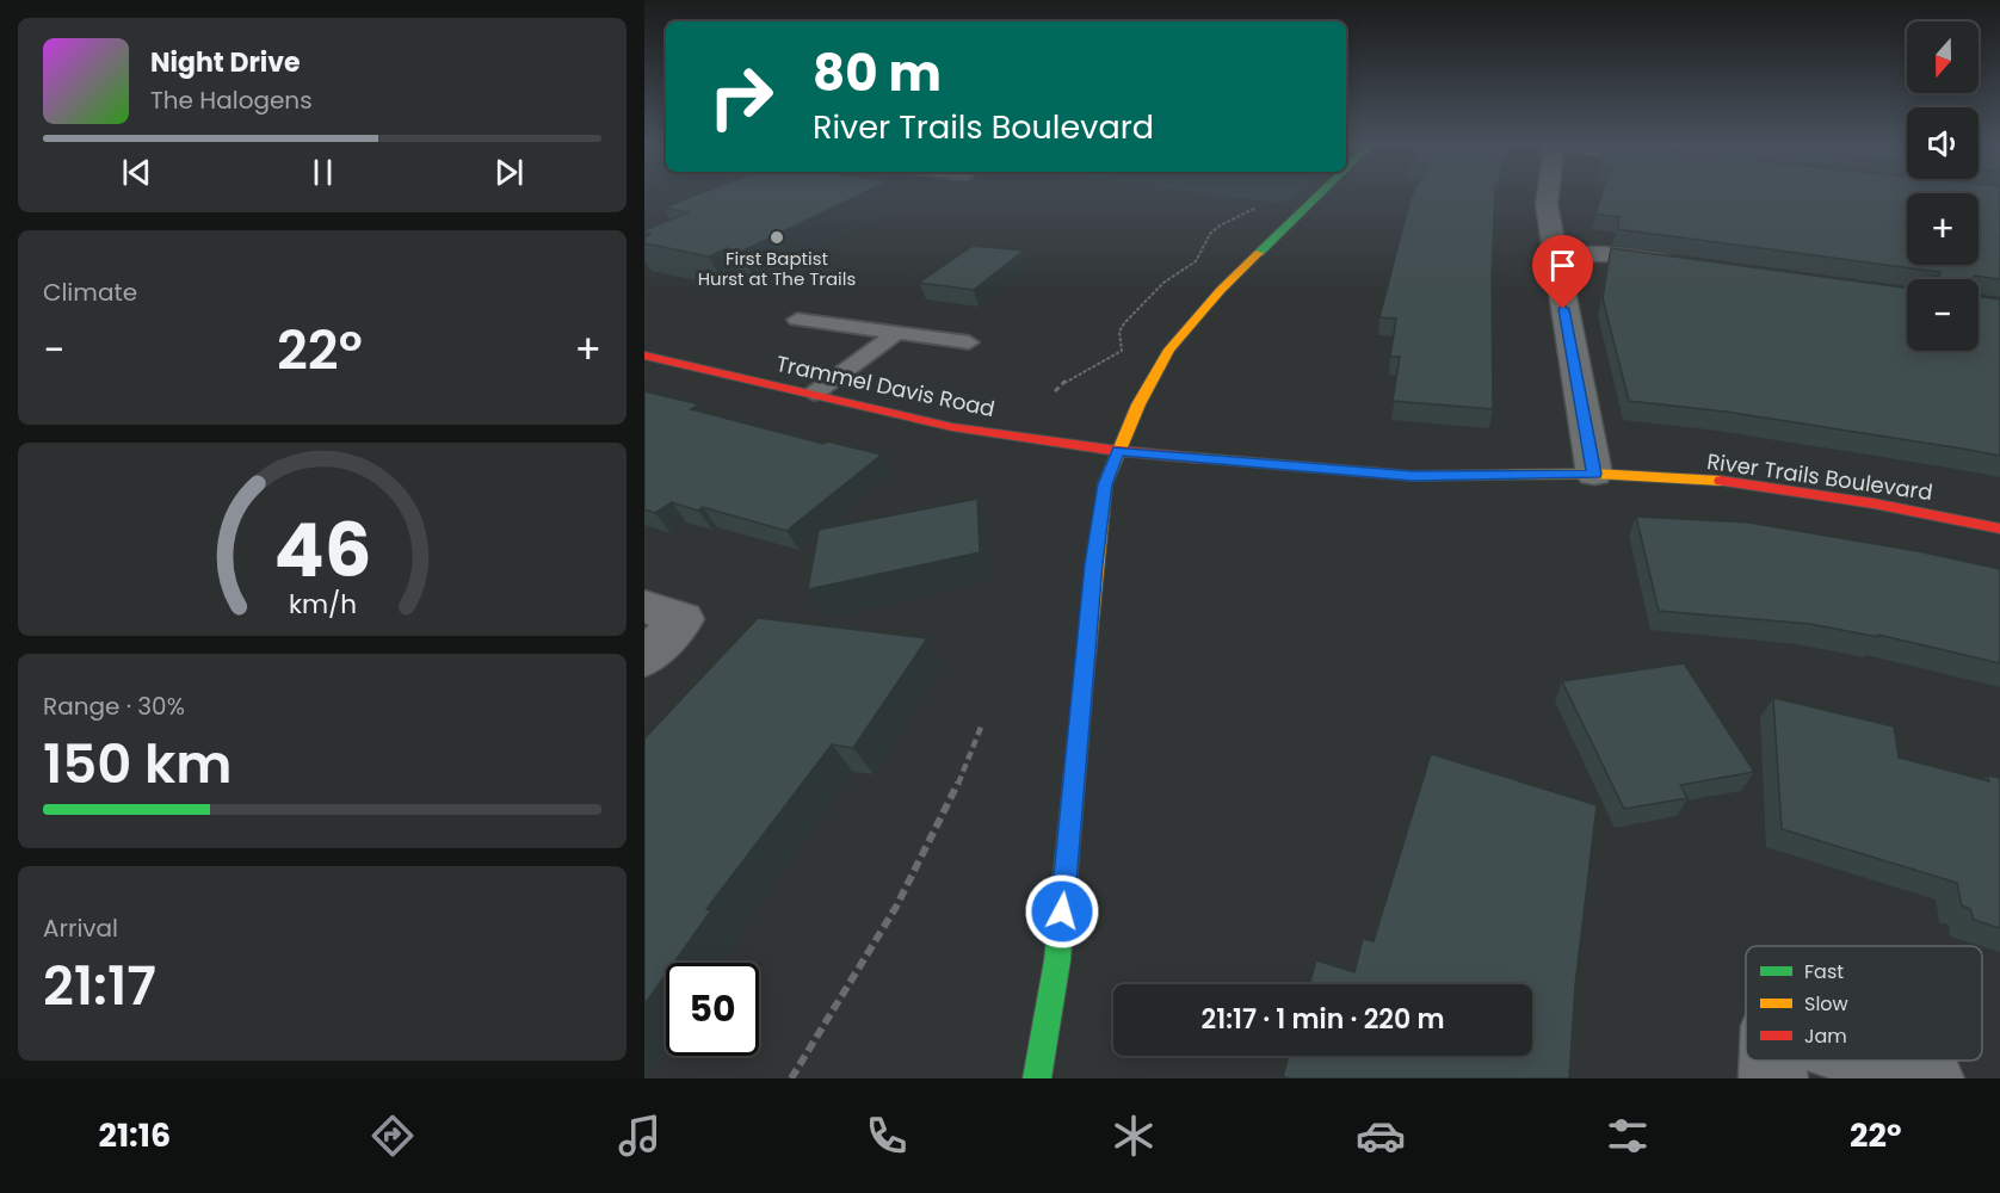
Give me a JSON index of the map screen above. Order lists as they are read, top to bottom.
{
  "streets": {
    "main road": ["Trammel Davis Road", "River Trails Boulevard"]
  },
  "crossings": [
    ["Trammel Davis Road", "River Trails Boulevard"]
  ],
  "places": ["First Baptist Hurst at The Trails"],
  "legend": ["Fast", "Slow", "Jam"],
  "north": "bottom",
  "page": {
    "map_buttons": ["+", "−"],
    "turn": ["80 m", "River Trails Boulevard"],
    "song": ["Night Drive", "The Halogens"],
    "tile": [
      "Climate",
      ["Range · 30%", "150 km"],
      ["Arrival", "21:17"]
    ],
    "heat": ["−", "22°", "+"],
    "limit": "50",
    "trip": "21:17 · 1 min · 220 m",
    "tabs": ["21:16", "22°"],
    "gauge": ["46", "km/h"]
  }
}
